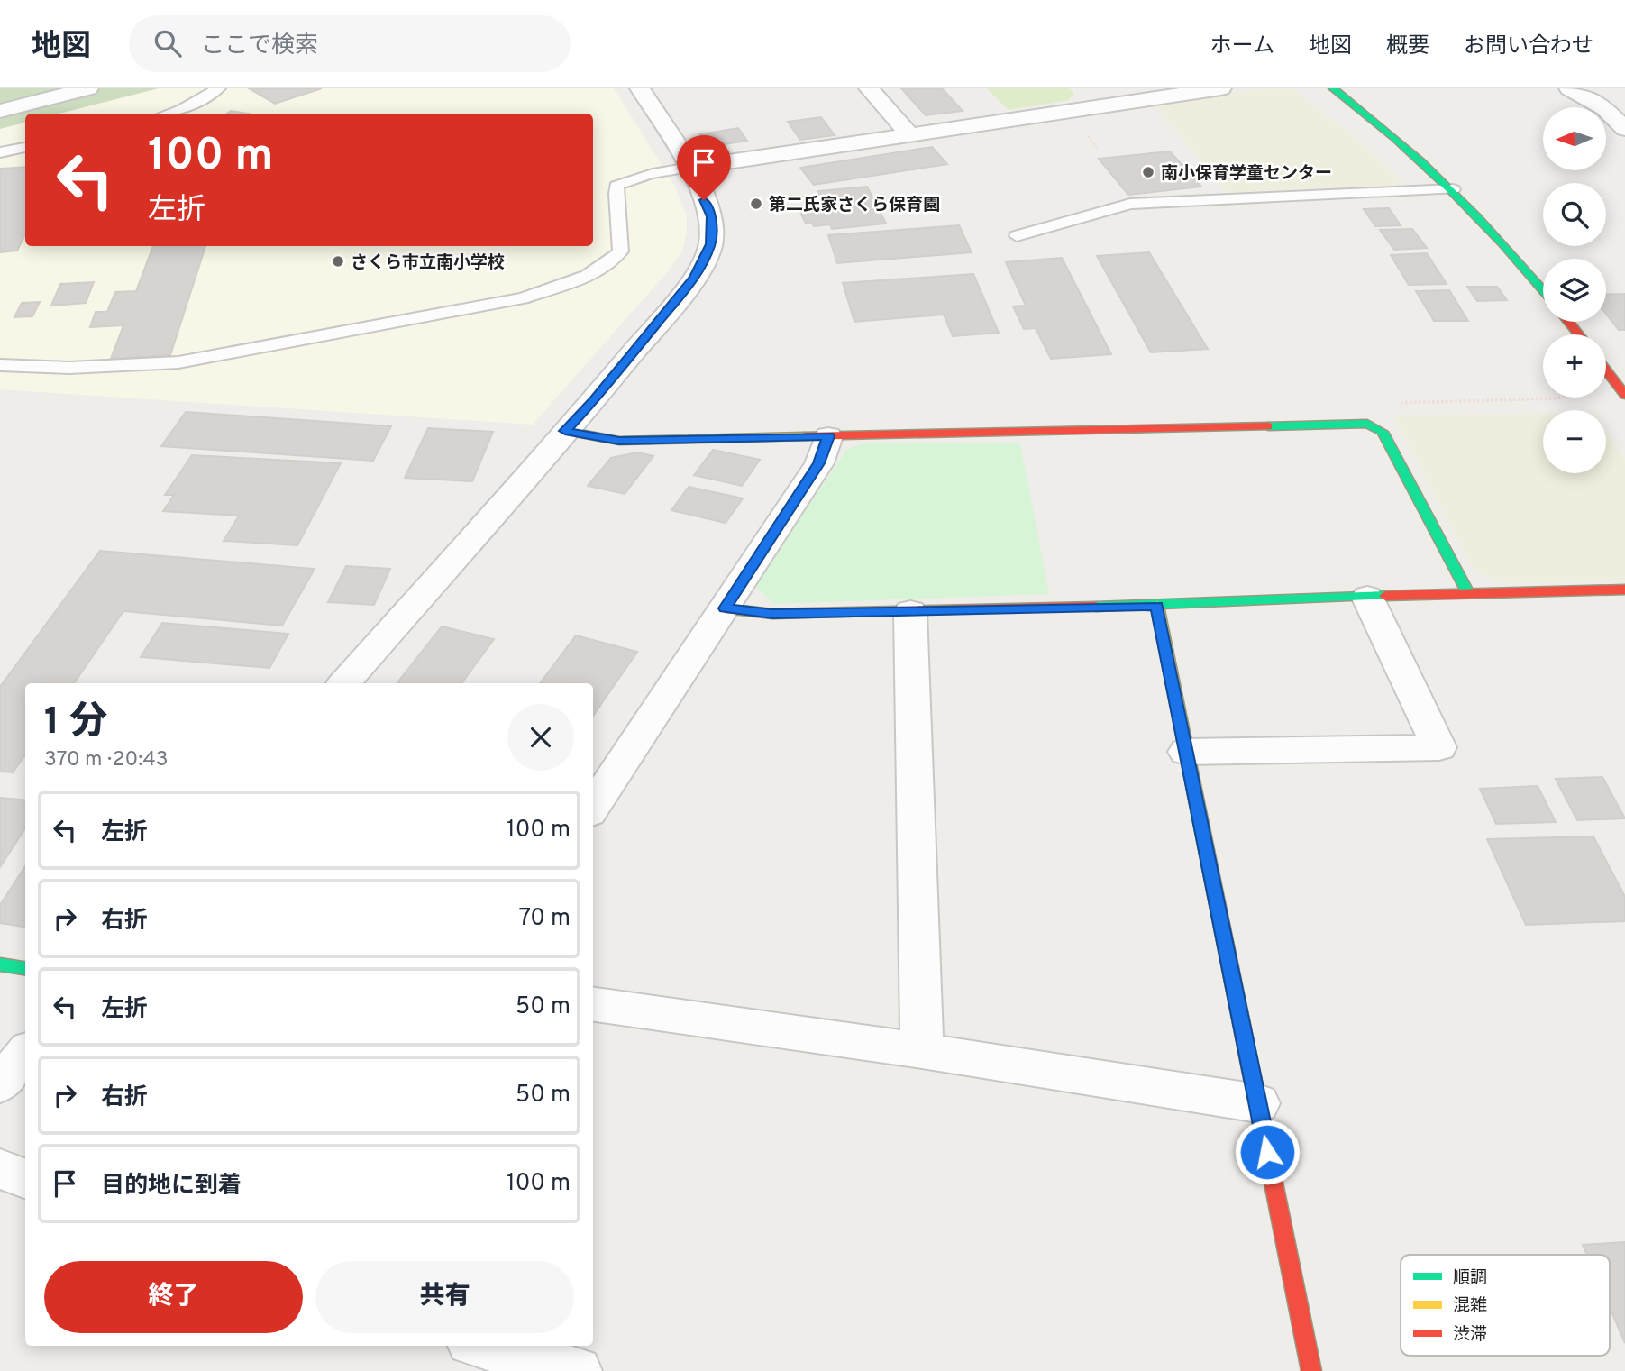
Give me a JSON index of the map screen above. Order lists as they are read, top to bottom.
{
  "places": ["南小保育学童センター", "第二氏家さくら保育園", "さくら市立南小学校"],
  "legend": ["順調", "混雑", "渋滞"],
  "north": "left",
  "page": {
    "header": "地図",
    "search": "ここで検索",
    "nav": [
      "ホーム",
      "地図",
      "概要",
      "お問い合わせ"
    ],
    "map_buttons": ["+", "−"],
    "turn": ["100 m", "左折"],
    "heading": ["1 分", "370 m · 20:43"],
    "list": [
      {
        "name": "左折",
        "value": "100 m"
      },
      {
        "name": "右折",
        "value": "70 m"
      },
      {
        "name": "左折",
        "value": "50 m"
      },
      {
        "name": "右折",
        "value": "50 m"
      },
      {
        "name": "目的地に到着",
        "value": "100 m"
      }
    ],
    "buttons": ["終了", "共有"]
  }
}
